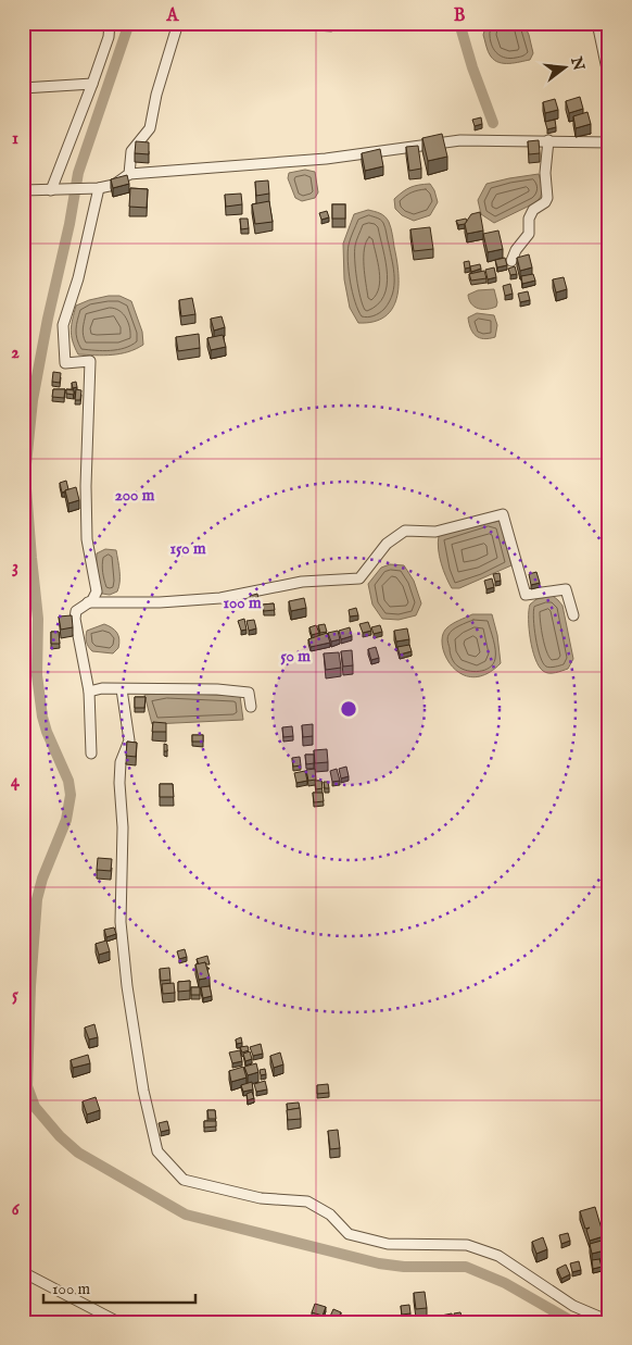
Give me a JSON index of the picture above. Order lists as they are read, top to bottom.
{
  "scale_bar": "100 m",
  "north": "right",
  "grid": {
    "columns": ["A", "B"],
    "rows": [
      "1",
      "2",
      "3",
      "4",
      "5",
      "6"
    ]
  },
  "rings": [
    "200 m",
    "150 m",
    "100 m",
    "50 m"
  ]
}
